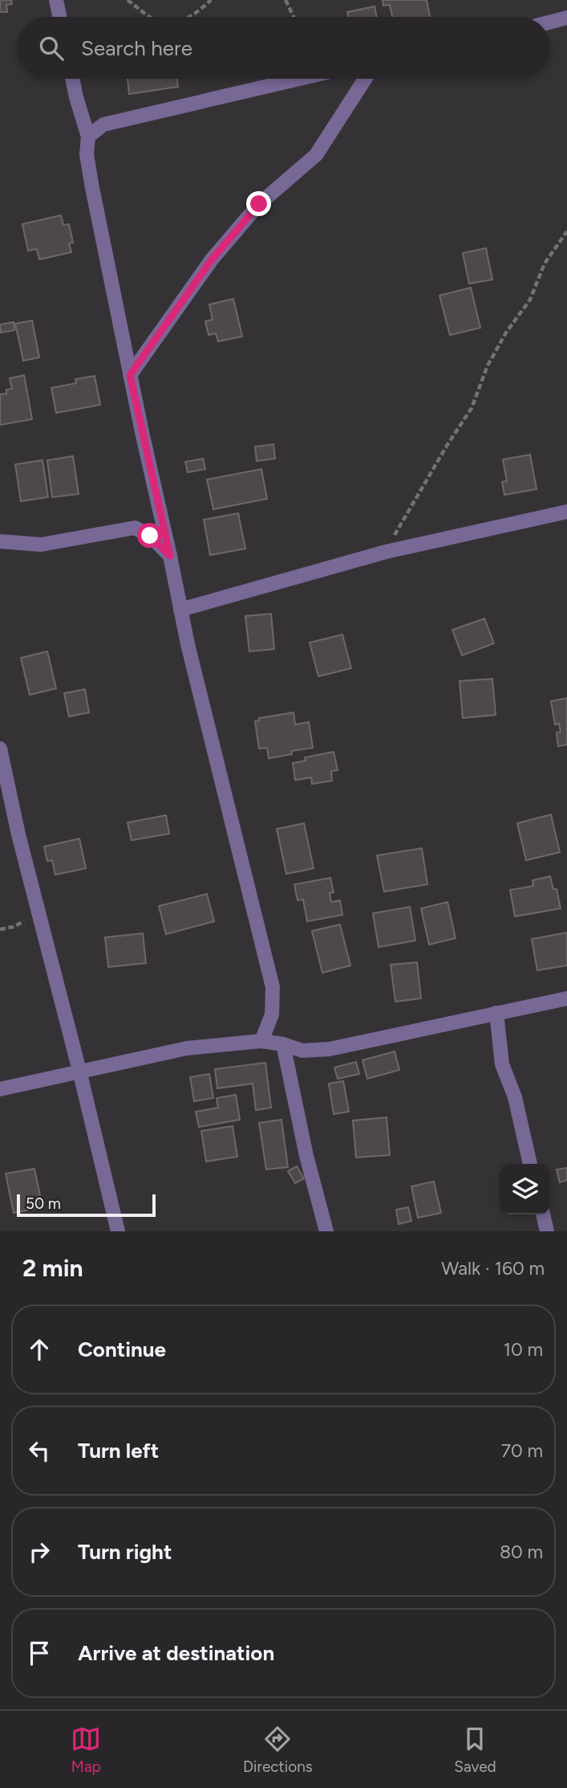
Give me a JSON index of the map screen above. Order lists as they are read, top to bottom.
{
  "scale_bar": "50 m",
  "page": {
    "search": "Search here",
    "scale": "50 m",
    "heading": ["2 min", "Walk · 160 m"],
    "list": [
      ["Continue", "10 m"],
      ["Turn left", "70 m"],
      ["Turn right", "80 m"],
      "Arrive at destination"
    ],
    "nav": ["Map", "Directions", "Saved"]
  }
}
